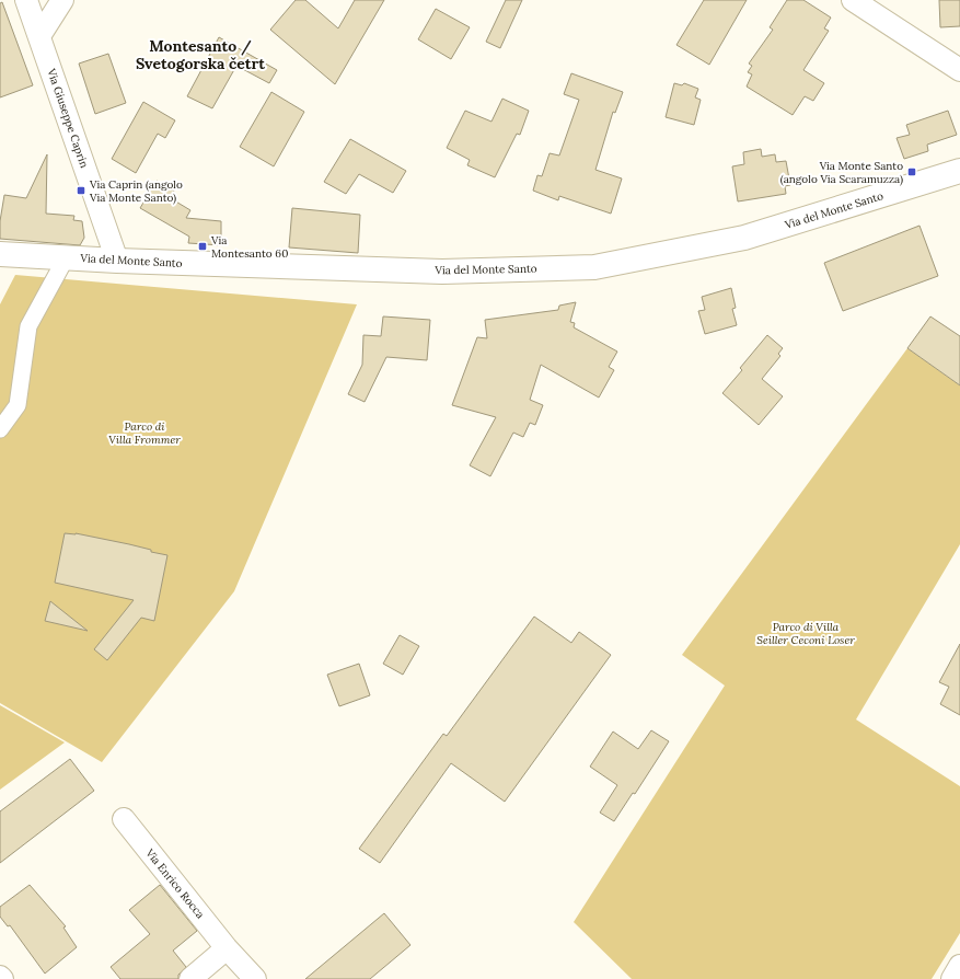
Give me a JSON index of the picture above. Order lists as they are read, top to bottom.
{
  "streets": {
    "main road": ["Via del Monte Santo"],
    "street": ["Via Giuseppe Caprin", "Via Enrico Rocca"]
  },
  "crossings": [
    ["Via Giuseppe Caprin", "Via del Monte Santo"]
  ],
  "districts": ["Montesanto / Svetogorska četrt"],
  "parks": ["Parco di Villa Frommer", "Parco di Villa Seiller Ceconi Loser"],
  "places": {
    "transit": ["Via Monte Santo (angolo Via Scaramuzza)", "Via Caprin (angolo Via Monte Santo)", "Via Montesanto 60"]
  }
}
